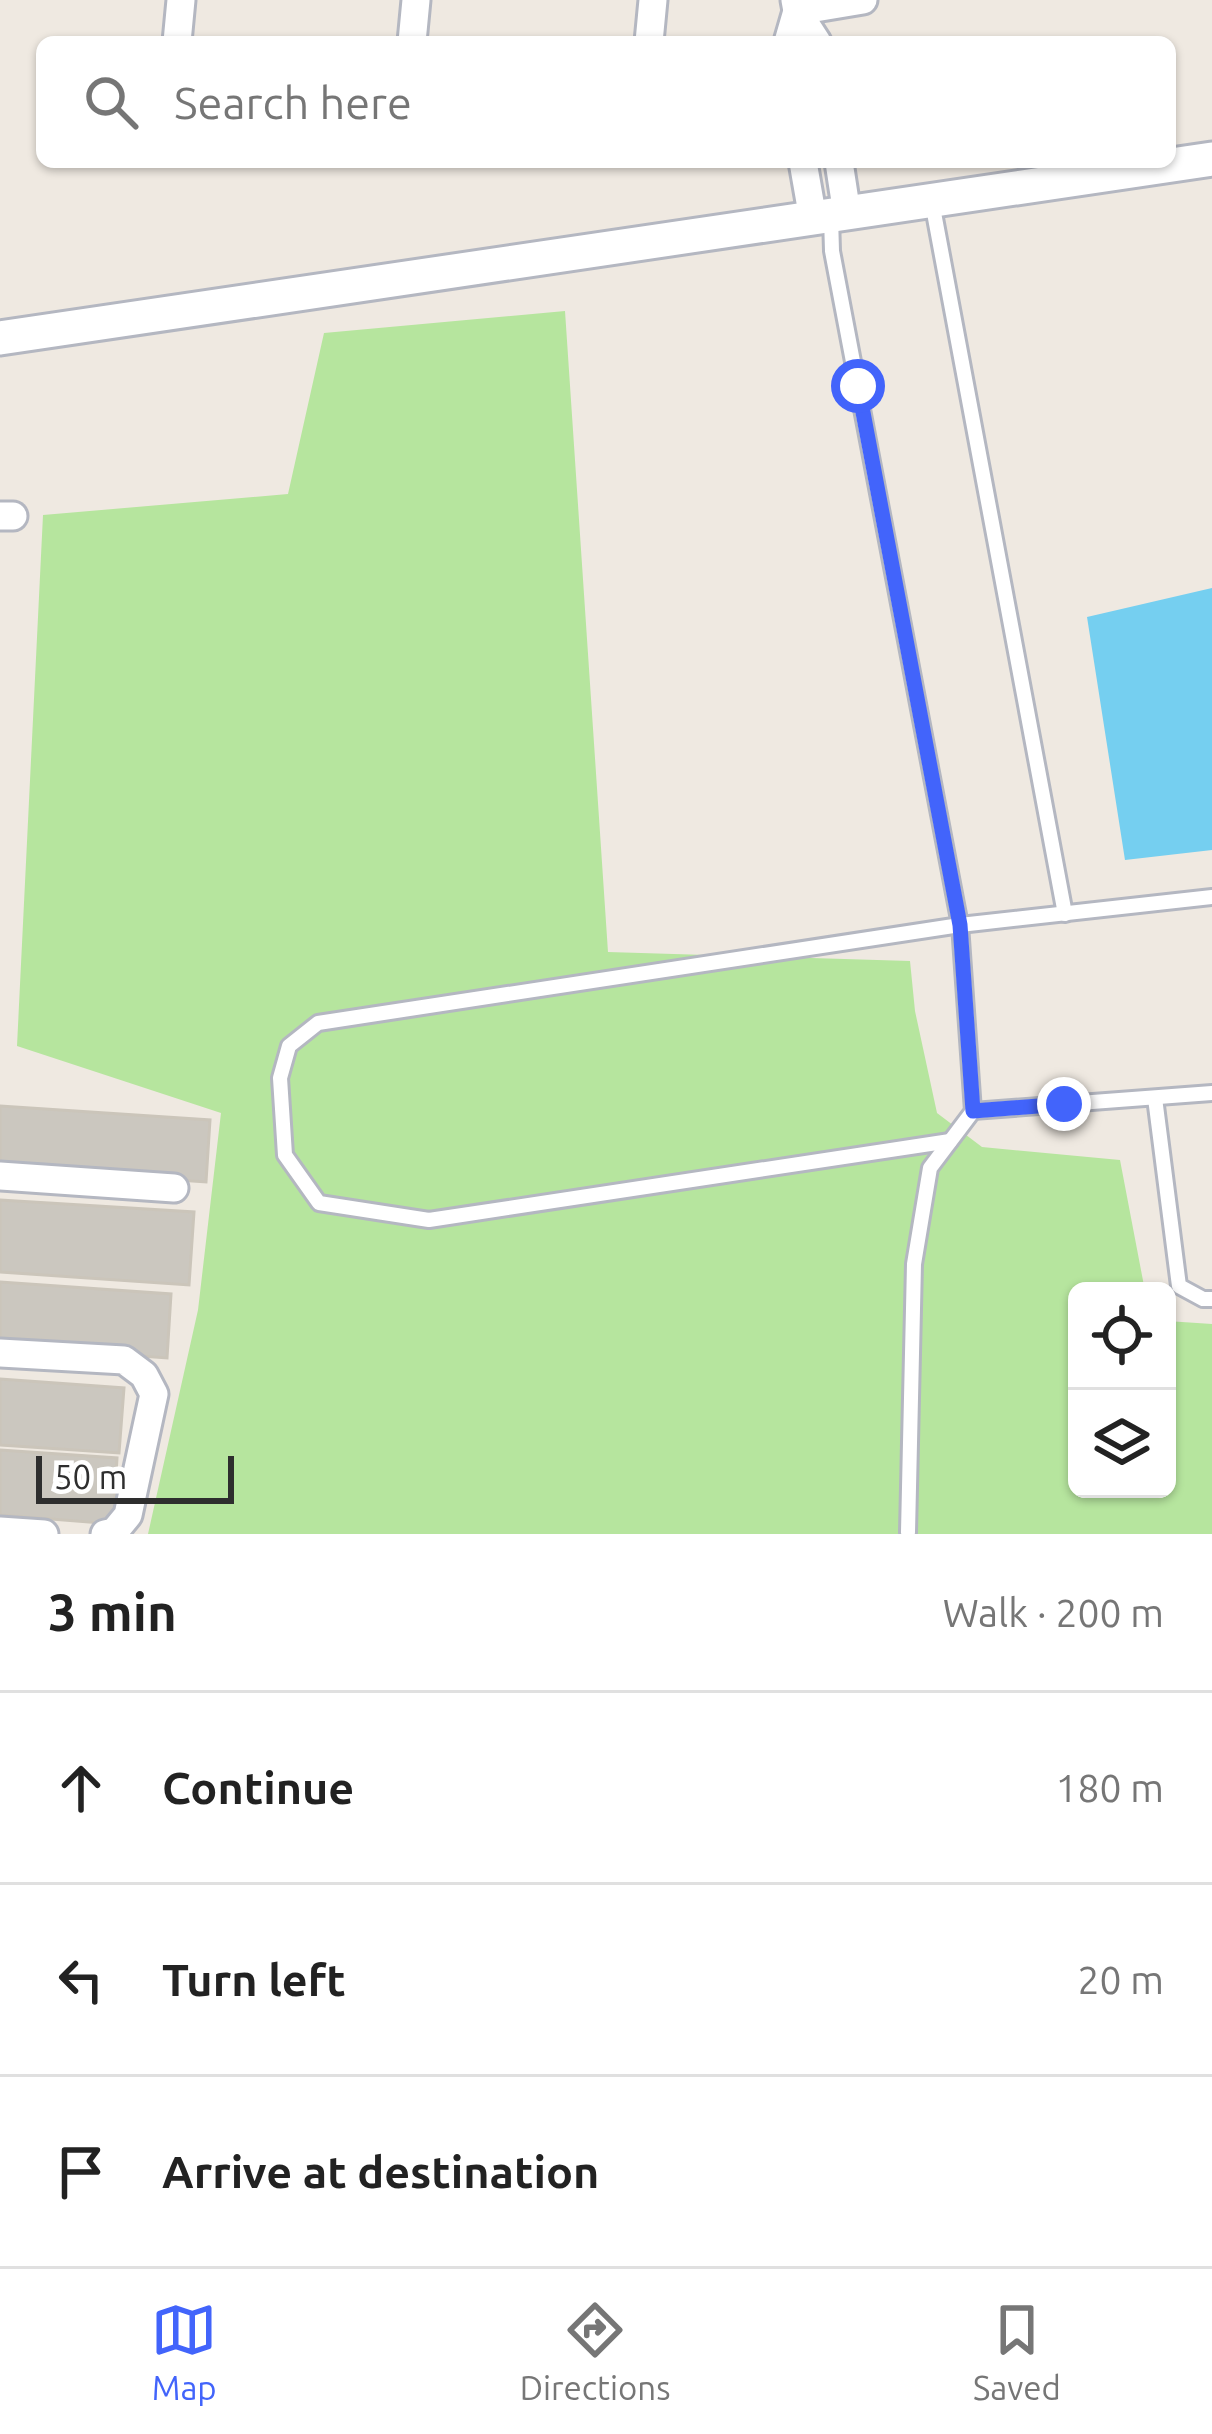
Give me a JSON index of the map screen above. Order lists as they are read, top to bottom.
{
  "scale_bar": "50 m",
  "page": {
    "search": "Search here",
    "scale": "50 m",
    "heading": ["3 min", "Walk · 200 m"],
    "list": [
      ["Continue", "180 m"],
      ["Turn left", "20 m"],
      "Arrive at destination"
    ],
    "nav": ["Map", "Directions", "Saved"]
  }
}
